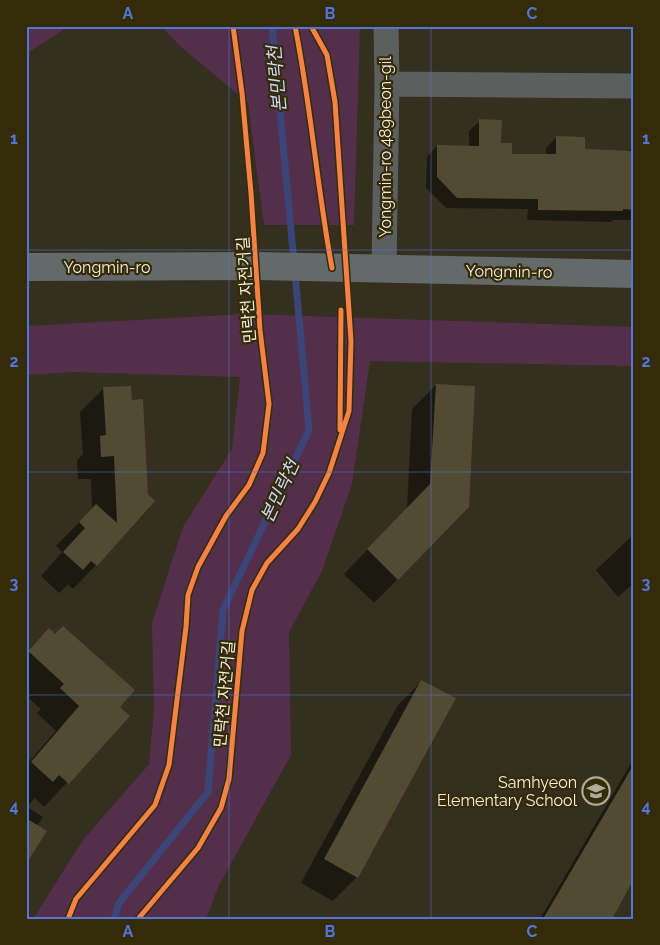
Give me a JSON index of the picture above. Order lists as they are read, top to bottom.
{
  "streets": {
    "street": ["Yongmin-ro 489beon-gil", "Yongmin-ro"],
    "cycle path": ["민락천 자전거길"]
  },
  "crossings": [
    ["Yongmin-ro 489beon-gil", "Yongmin-ro"]
  ],
  "water": ["본민락천"],
  "places": {
    "school or university": ["Samhyeon Elementary School"]
  },
  "grid": {
    "columns": ["A", "B", "C"],
    "rows": [
      "1",
      "2",
      "3",
      "4"
    ]
  }
}
